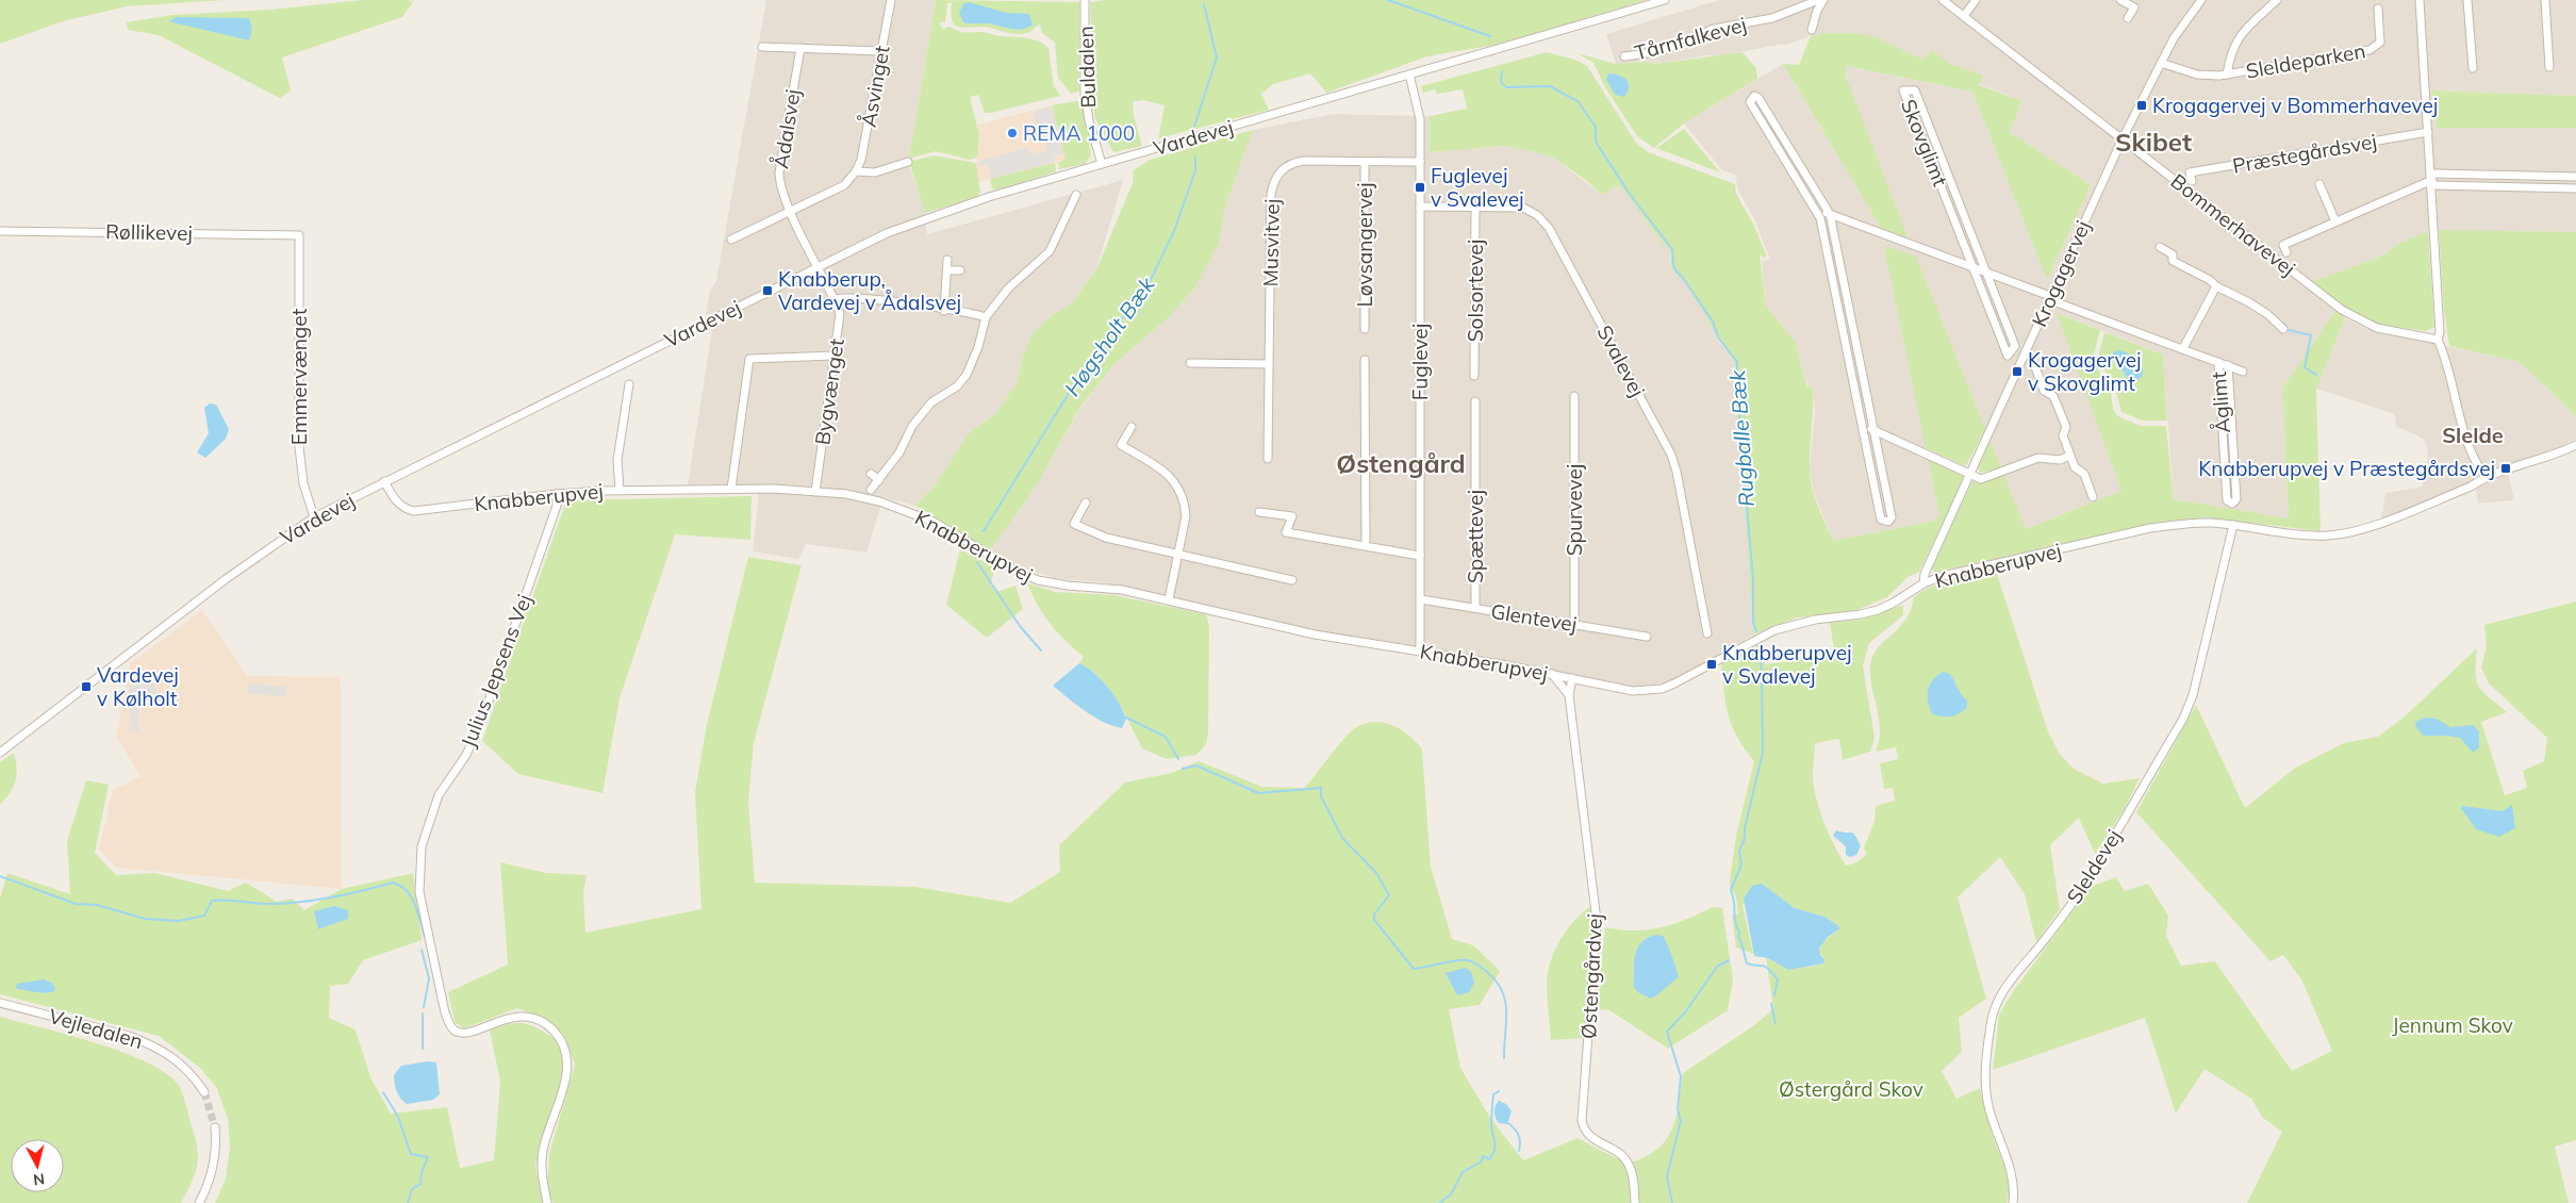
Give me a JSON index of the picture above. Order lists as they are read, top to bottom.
{
  "streets": {
    "street": [
      "Tårnfalkevej",
      "Sleldeparken",
      "Buldalen",
      "Åsvinget",
      "Ådalsvej",
      "Vardevej",
      "Skovglimt",
      "Præstegårdsvej",
      "Bommerhavevej",
      "Røllikevej",
      "Musvitvej",
      "Løvsangervej",
      "Krogagervej",
      "Solsortevej",
      "Svalevej",
      "Fuglevej",
      "Emmervænget",
      "Bygvænget",
      "Åglimt",
      "Knabberupvej",
      "Spurvevej",
      "Spættevej",
      "Glentevej",
      "Julius Jepsens Vej",
      "Sleldevej",
      "Østengårdvej",
      "Vejledalen"
    ]
  },
  "crossings": [
    ["Sleldeparken", "Krogagervej"],
    ["Buldalen", "Vardevej"],
    ["Ådalsvej", "Vardevej"],
    ["Ådalsvej", "Bygvænget"],
    ["Vardevej", "Fuglevej"],
    ["Vardevej", "Emmervænget"],
    ["Vardevej", "Bygvænget"],
    ["Vardevej", "Knabberupvej"],
    ["Bommerhavevej", "Krogagervej"],
    ["Røllikevej", "Emmervænget"],
    ["Musvitvej", "Løvsangervej"],
    ["Musvitvej", "Fuglevej"],
    ["Krogagervej", "Knabberupvej"],
    ["Solsortevej", "Svalevej"],
    ["Svalevej", "Fuglevej"],
    ["Fuglevej", "Knabberupvej"],
    ["Fuglevej", "Glentevej"],
    ["Bygvænget", "Knabberupvej"],
    ["Knabberupvej", "Julius Jepsens Vej"],
    ["Knabberupvej", "Sleldevej"],
    ["Knabberupvej", "Østengårdvej"],
    ["Spurvevej", "Glentevej"],
    ["Spættevej", "Glentevej"]
  ],
  "districts": ["Skibet", "Slelde", "Østengård"],
  "water": ["Høgsholt Bæk", "Rugballe Bæk"],
  "parks": ["Jennum Skov", "Østergård Skov"],
  "places": {
    "transit": [
      "Krogagervej v Bommerhavevej",
      "Fuglevej v Svalevej",
      "Knabberup, Vardevej v Ådalsvej",
      "Krogagervej v Skovglimt",
      "Knabberupvej v Præstegårdsvej",
      "Knabberupvej v Svalevej",
      "Vardevej v Kølholt"
    ],
    "other": ["REMA 1000"]
  },
  "north": "bottom"
}
